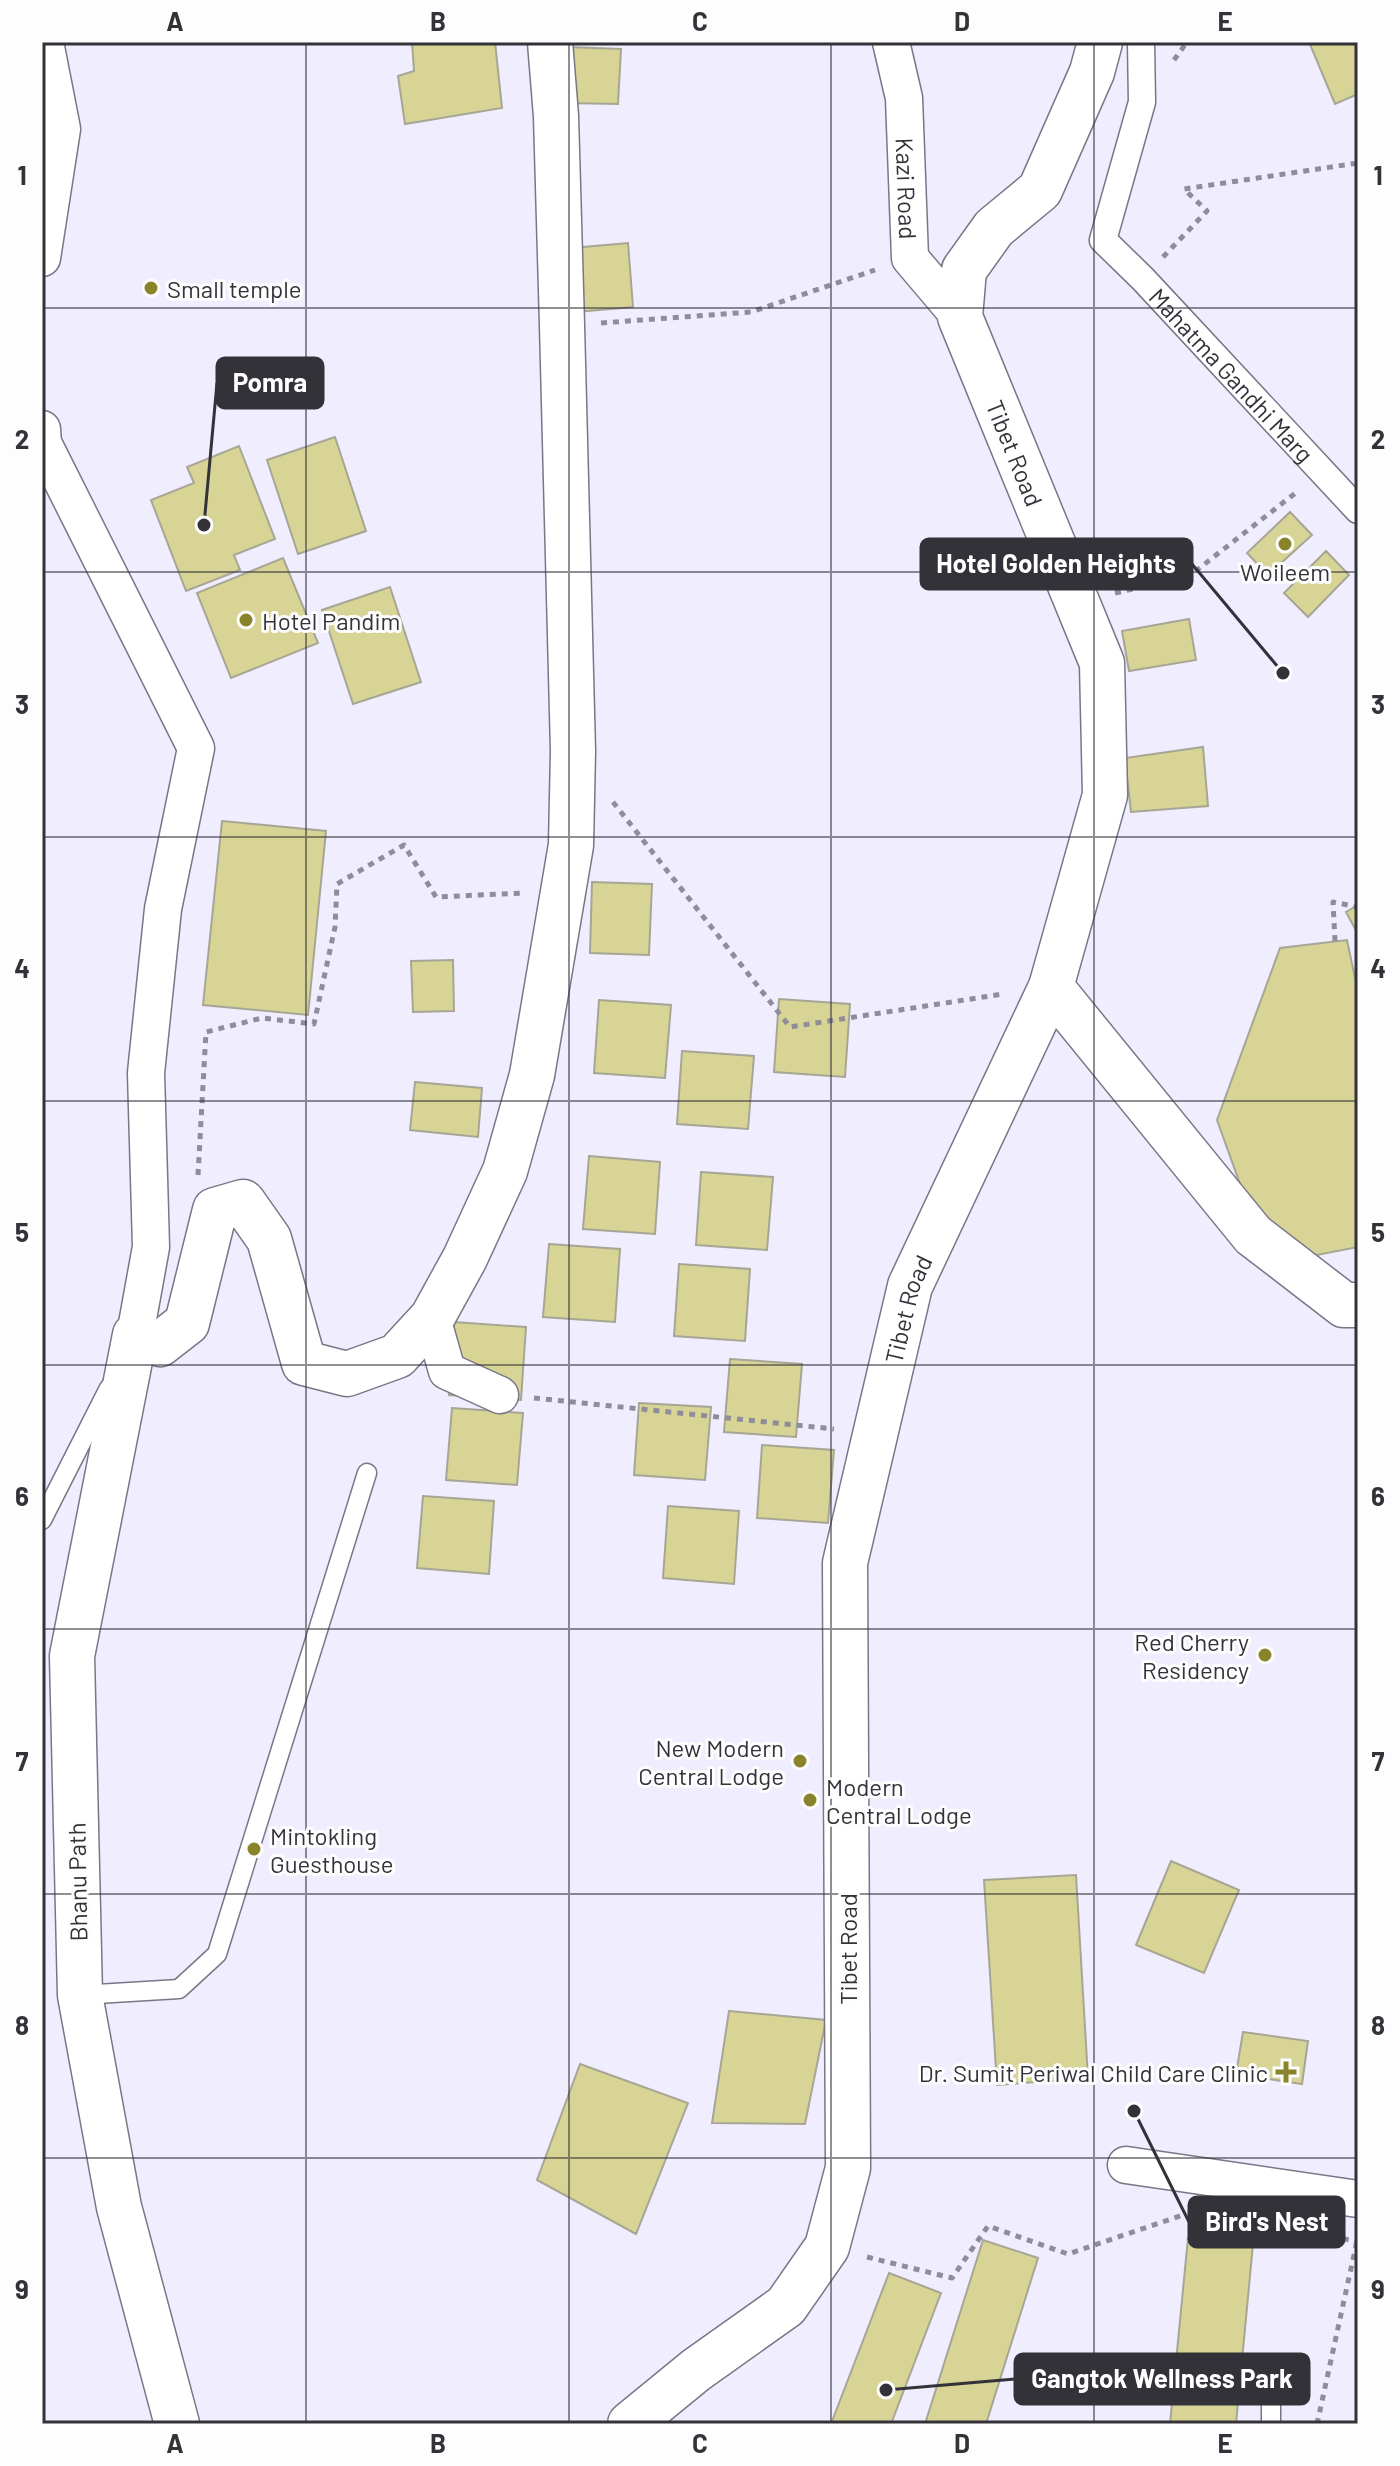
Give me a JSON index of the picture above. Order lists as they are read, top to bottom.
{
  "streets": {
    "street": [
      "Kazi Road",
      "Mahatma Gandhi Marg",
      "Tibet Road",
      "Bhanu Path"
    ]
  },
  "crossings": [
    ["Kazi Road", "Tibet Road"]
  ],
  "places": {
    "other": [
      "Small temple",
      "Pomra",
      "Woileem",
      "Hotel Pandim",
      "Hotel Golden Heights",
      "Red Cherry Residency",
      "New Modern Central Lodge",
      "Modern Central Lodge",
      "Mintokling Guesthouse",
      "Bird's Nest",
      "Gangtok Wellness Park"
    ],
    "health": ["Dr. Sumit Periwal Child Care Clinic"]
  },
  "grid": {
    "columns": [
      "A",
      "B",
      "C",
      "D",
      "E"
    ],
    "rows": [
      "1",
      "2",
      "3",
      "4",
      "5",
      "6",
      "7",
      "8",
      "9"
    ]
  }
}
